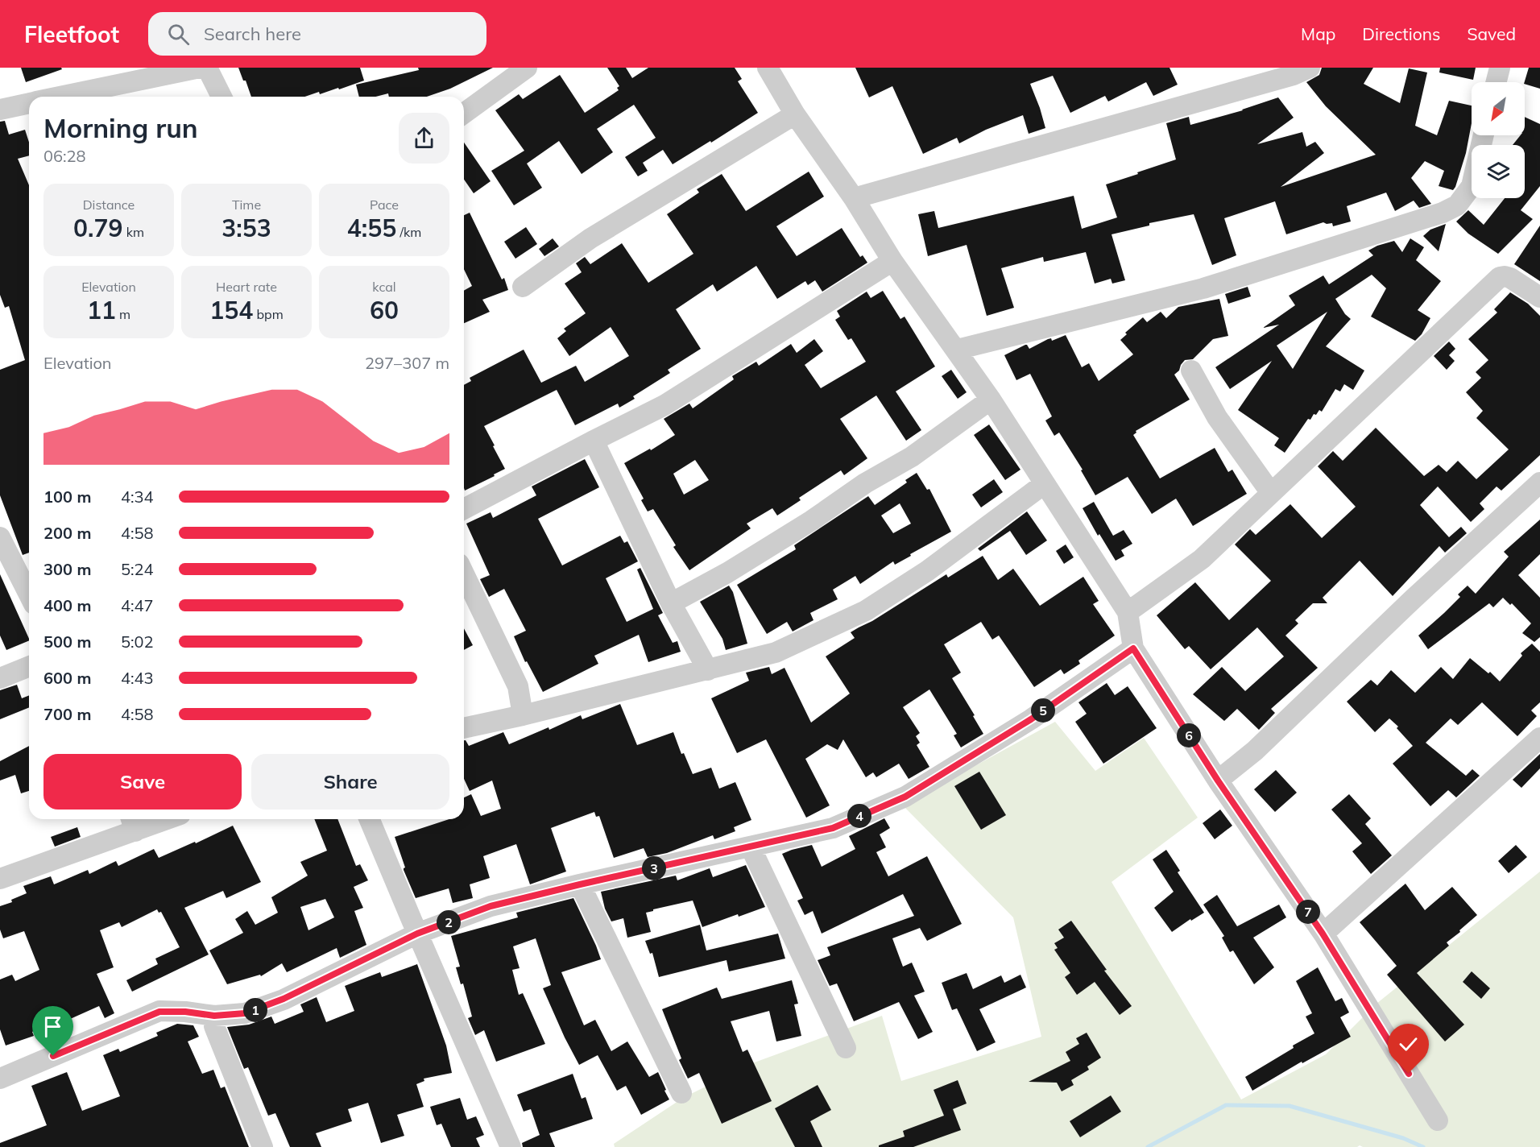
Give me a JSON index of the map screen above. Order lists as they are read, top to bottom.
{
  "north": "bottom left",
  "page": {
    "header": "Fleetfoot",
    "search": "Search here",
    "nav": ["Map", "Directions", "Saved"],
    "heading": ["Morning run", "06:28"],
    "stats": [
      ["Distance", "0.79 km"],
      ["Time", "3:53"],
      ["Pace", "4:55 /km"],
      ["Elevation", "11 m"],
      ["Heart rate", "154 bpm"],
      ["kcal", "60"]
    ],
    "chart": ["Elevation", "297–307 m"],
    "list": [
      {
        "name": "100 m",
        "note": "4:34"
      },
      {
        "name": "200 m",
        "note": "4:58"
      },
      {
        "name": "300 m",
        "note": "5:24"
      },
      {
        "name": "400 m",
        "note": "4:47"
      },
      {
        "name": "500 m",
        "note": "5:02"
      },
      {
        "name": "600 m",
        "note": "4:43"
      },
      {
        "name": "700 m",
        "note": "4:58"
      }
    ],
    "pins": [
      "5",
      "6",
      "4",
      "3",
      "7",
      "2",
      "1"
    ],
    "buttons": ["Save", "Share"]
  }
}
